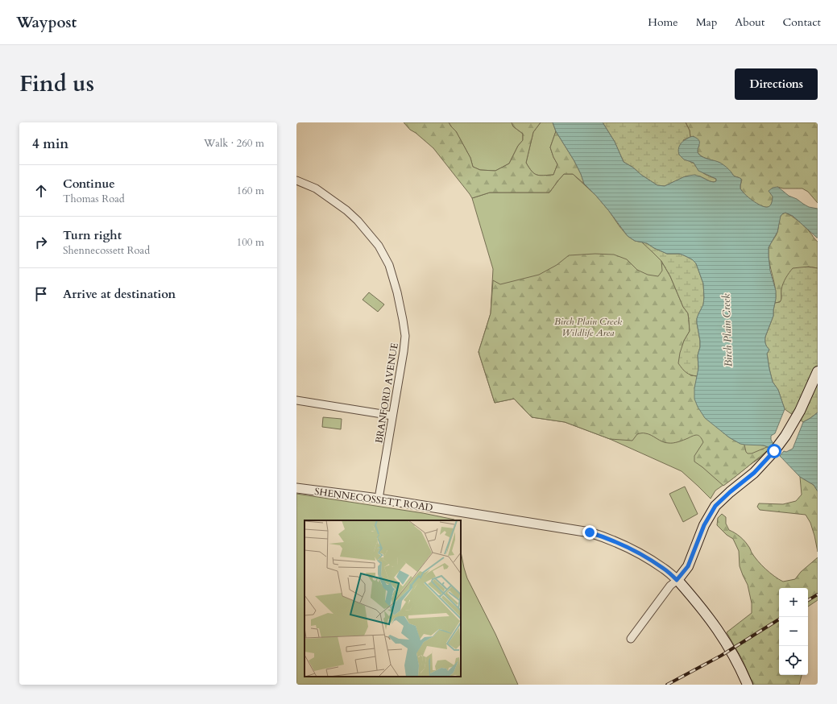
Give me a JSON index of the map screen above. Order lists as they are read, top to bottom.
{
  "streets": {
    "main road": ["SHENNECOSSETT ROAD"],
    "street": ["BRANFORD AVENUE"]
  },
  "crossings": [
    ["BRANFORD AVENUE", "SHENNECOSSETT ROAD"]
  ],
  "water": ["Birch Plain Creek"],
  "parks": ["Birch Plain Creek Wildlife Area"],
  "page": {
    "header": "Waypost",
    "nav": [
      "Home",
      "Map",
      "About",
      "Contact"
    ],
    "title": "Find us",
    "buttons": "Directions",
    "heading": ["4 min", "Walk · 260 m"],
    "list": [
      ["Continue", "Thomas Road", "160 m"],
      ["Turn right", "Shennecossett Road", "100 m"],
      "Arrive at destination"
    ],
    "map_buttons": ["+", "−"]
  }
}
